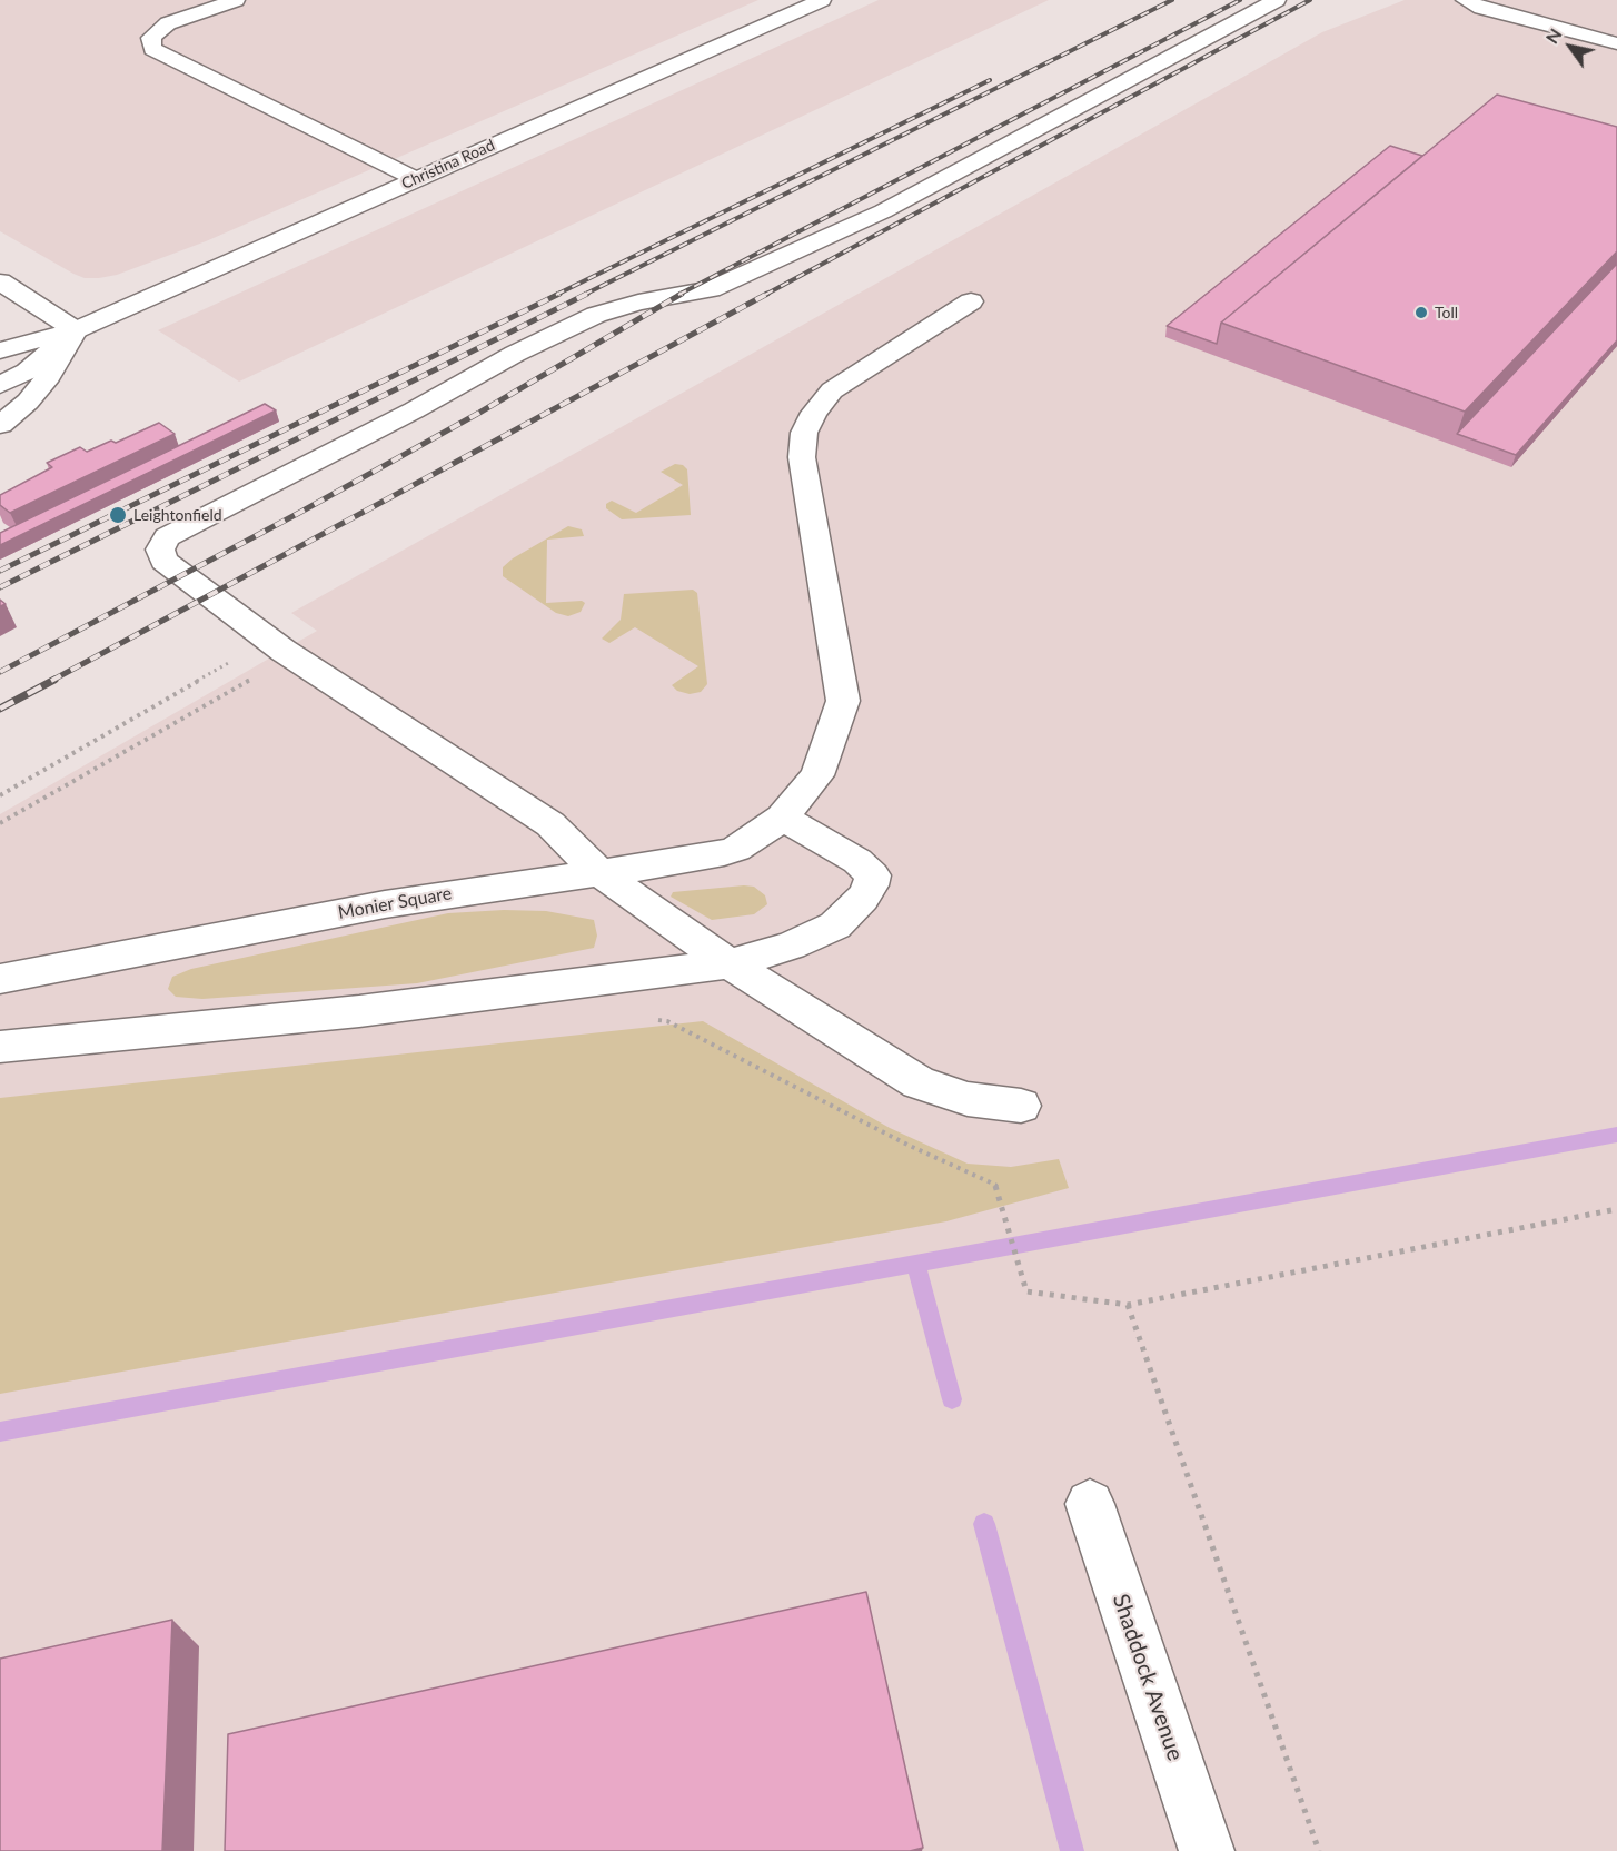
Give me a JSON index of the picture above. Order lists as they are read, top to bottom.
{
  "streets": {
    "street": ["Christina Road", "Monier Square", "Shaddock Avenue"]
  },
  "places": ["Toll", "Leightonfield"],
  "north": "top left"
}
